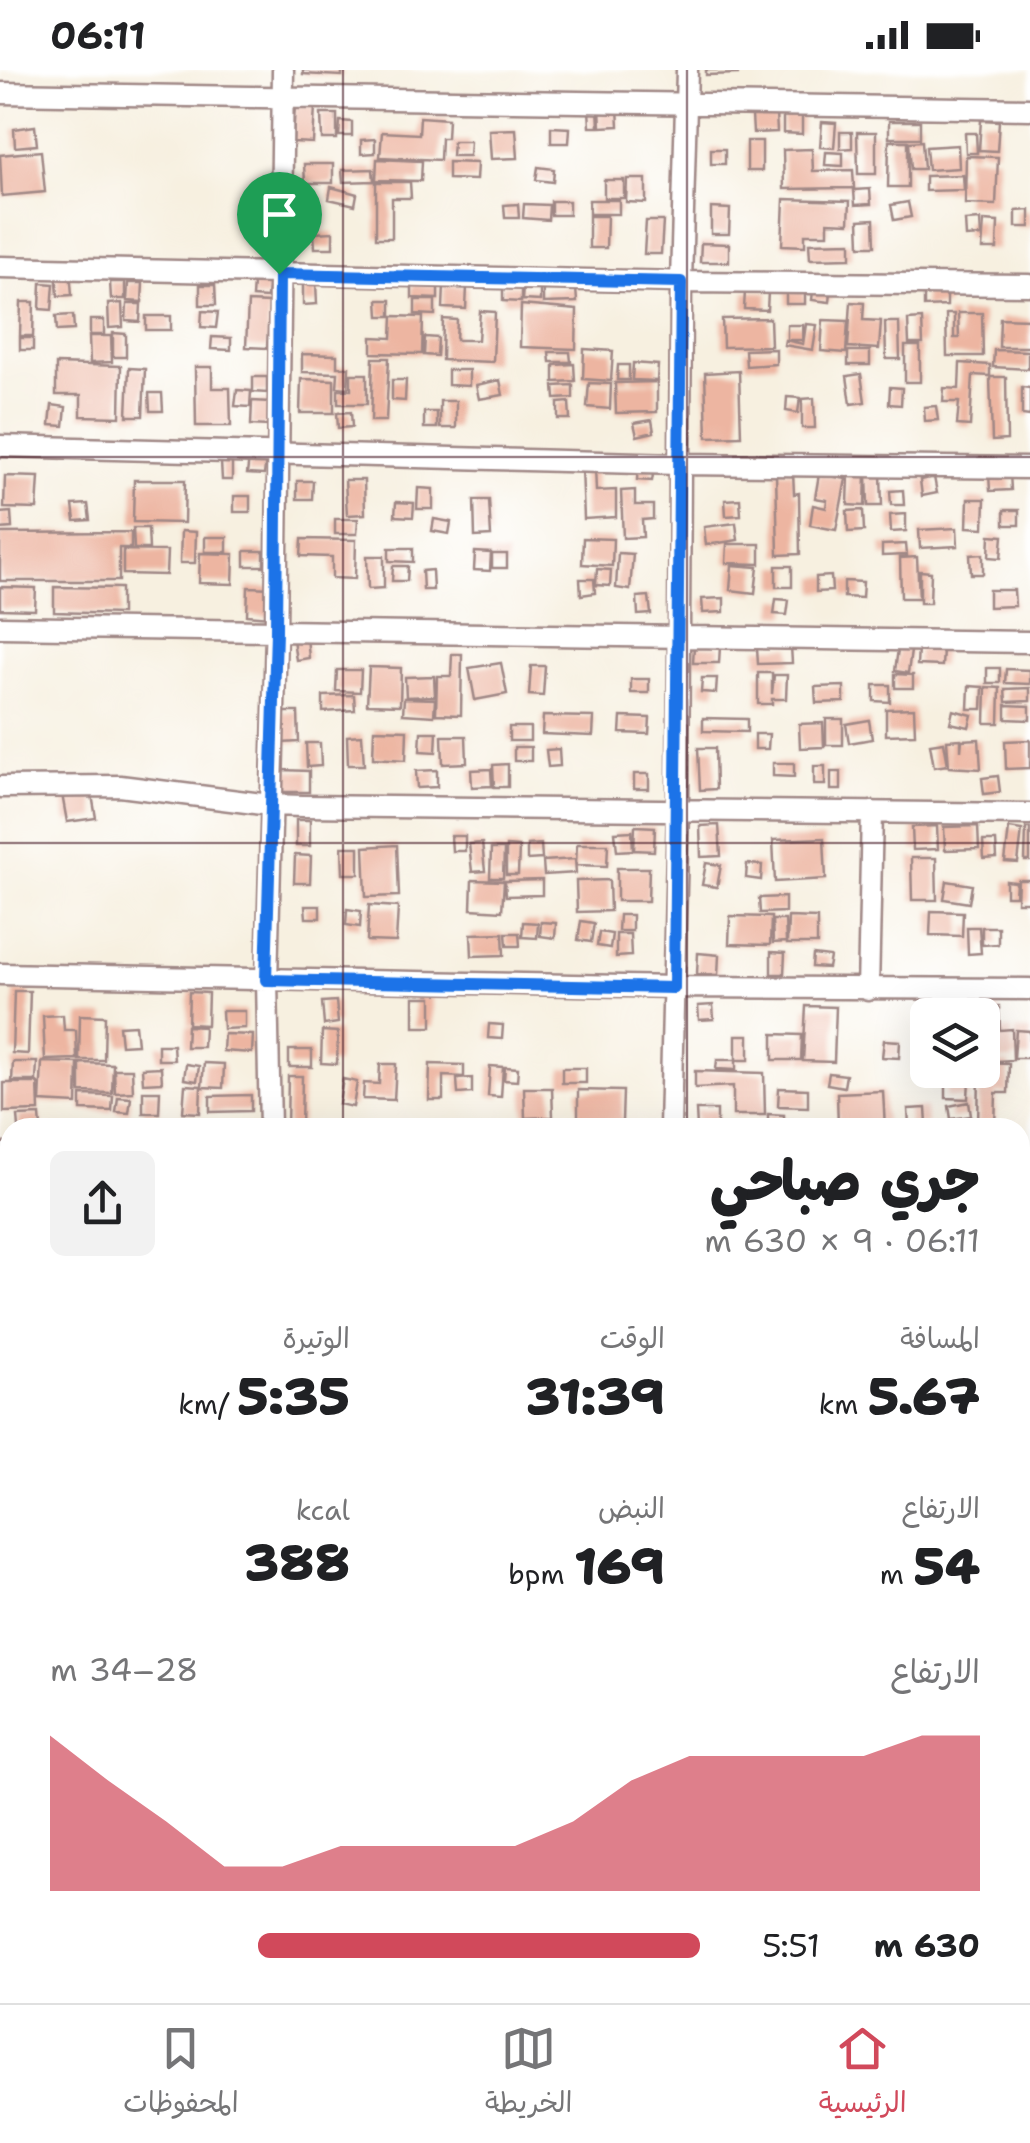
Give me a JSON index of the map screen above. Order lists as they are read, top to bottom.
{
  "page": {
    "status": "06:11",
    "heading": ["جري صباحي", "06:11 · 9 × 630 m"],
    "stats": [
      ["المسافة", "5.67 km"],
      ["الوقت", "31:39"],
      ["الوتيرة", "5:35 /km"],
      ["الارتفاع", "54 m"],
      ["النبض", "169 bpm"],
      ["kcal", "388"]
    ],
    "chart": ["الارتفاع", "28–34 m"],
    "list": [
      {
        "name": "630 m",
        "note": "5:51"
      }
    ],
    "tabs": ["الرئيسية", "الخريطة", "المحفوظات"]
  }
}
